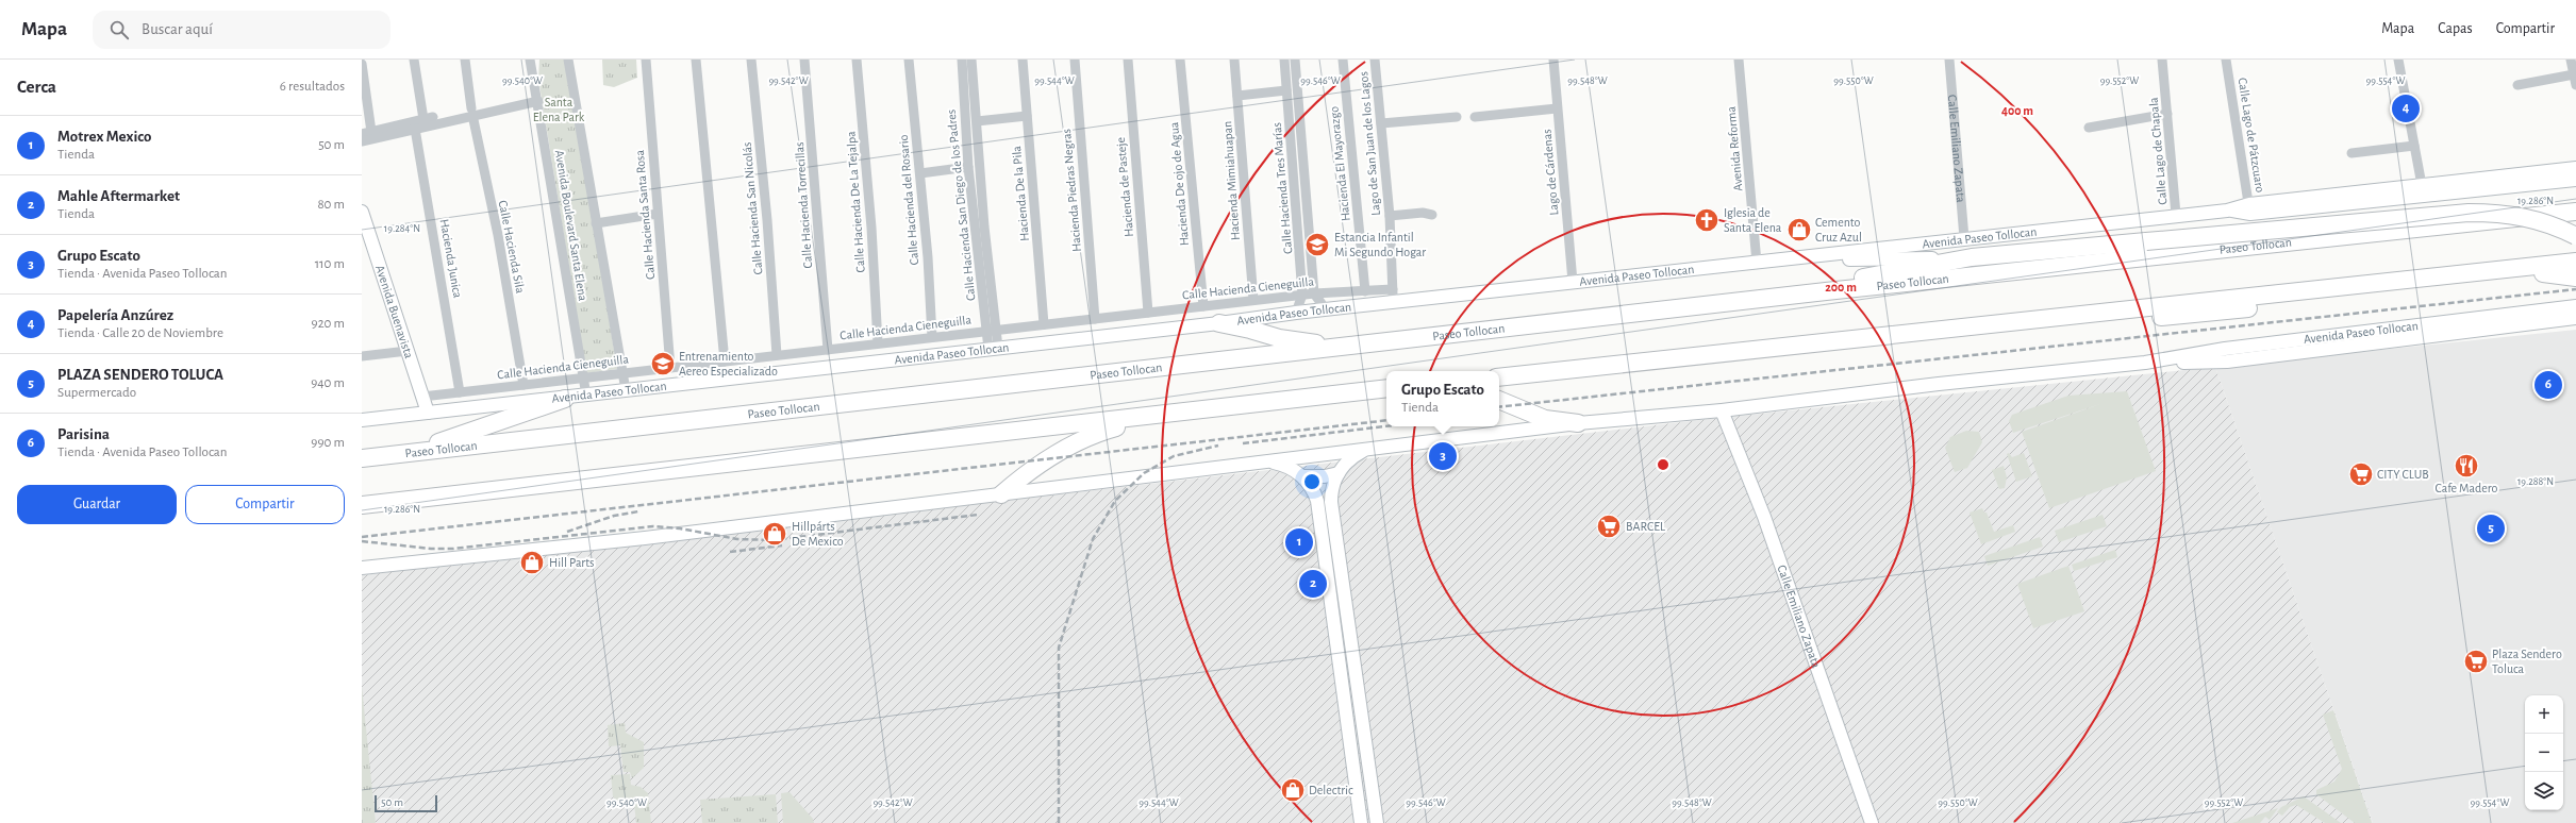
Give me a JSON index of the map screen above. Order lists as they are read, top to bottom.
{
  "streets": {
    "highway": ["Paseo Tollocan"],
    "main road": ["Calle Emiliano Zapata", "Avenida Paseo Tollocan", "Avenida Buenavista"],
    "street": [
      "Calle Lago de Pátzcuaro",
      "Lago de San Juan de los Lagos",
      "Avenida Reforma",
      "Calle Lago de Chapala",
      "Hacienda El Mayorazgo",
      "Lago de Cárdenas",
      "Hacienda Mimiahuapan",
      "Hacienda De ojo de Agua",
      "Hacienda de Pasteje",
      "Calle Hacienda Tres Marías",
      "Hacienda Piedras Negras",
      "Hacienda De la Pila",
      "Calle Hacienda del Rosario",
      "Calle Hacienda De La Tejalpa",
      "Calle Hacienda Torrecillas",
      "Calle Hacienda San Diego de los Padres",
      "Calle Hacienda San Nicolás",
      "Calle Hacienda Santa Rosa",
      "Avenida Boulevard Santa Elena",
      "Calle Hacienda Sila",
      "Hacienda Junica",
      "Calle Hacienda Cieneguilla"
    ]
  },
  "crossings": [
    ["Calle Lago de Pátzcuaro", "Avenida Paseo Tollocan"],
    ["Lago de San Juan de los Lagos", "Avenida Paseo Tollocan"],
    ["Lago de San Juan de los Lagos", "Calle Hacienda Cieneguilla"],
    ["Avenida Reforma", "Avenida Paseo Tollocan"],
    ["Calle Emiliano Zapata", "Avenida Paseo Tollocan"],
    ["Calle Lago de Chapala", "Avenida Paseo Tollocan"],
    ["Hacienda El Mayorazgo", "Calle Hacienda Cieneguilla"],
    ["Lago de Cárdenas", "Avenida Paseo Tollocan"],
    ["Hacienda Mimiahuapan", "Calle Hacienda Cieneguilla"],
    ["Hacienda De ojo de Agua", "Calle Hacienda Cieneguilla"],
    ["Hacienda de Pasteje", "Calle Hacienda Cieneguilla"],
    ["Calle Hacienda Tres Marías", "Avenida Paseo Tollocan"],
    ["Calle Hacienda Tres Marías", "Calle Hacienda Cieneguilla"],
    ["Hacienda Piedras Negras", "Calle Hacienda Cieneguilla"],
    ["Hacienda De la Pila", "Calle Hacienda Cieneguilla"],
    ["Calle Hacienda del Rosario", "Calle Hacienda Cieneguilla"],
    ["Calle Hacienda De La Tejalpa", "Calle Hacienda Cieneguilla"],
    ["Calle Hacienda Torrecillas", "Calle Hacienda Cieneguilla"],
    ["Calle Hacienda San Diego de los Padres", "Avenida Paseo Tollocan"],
    ["Calle Hacienda San Diego de los Padres", "Calle Hacienda Cieneguilla"],
    ["Calle Hacienda San Nicolás", "Calle Hacienda Cieneguilla"],
    ["Calle Hacienda Santa Rosa", "Calle Hacienda Cieneguilla"],
    ["Avenida Boulevard Santa Elena", "Avenida Paseo Tollocan"],
    ["Avenida Boulevard Santa Elena", "Calle Hacienda Cieneguilla"],
    ["Avenida Paseo Tollocan", "Avenida Buenavista"],
    ["Calle Hacienda Sila", "Calle Hacienda Cieneguilla"],
    ["Hacienda Junica", "Calle Hacienda Cieneguilla"],
    ["Calle Hacienda Cieneguilla", "Avenida Buenavista"]
  ],
  "parks": ["Santa Elena Park"],
  "places": {
    "church": ["Iglesia de Santa Elena"],
    "shop": [
      "Cemento Cruz Azul",
      "Hillpárts De Mexico",
      "Hill Parts",
      "Delectric"
    ],
    "school or university": ["Estancia Infantil Mi Segundo Hogar", "Entrenamiento Aereo Especializado"],
    "restaurant": ["Cafe Madero"],
    "supermarket": ["CITY CLUB", "BARCEL", "Plaza Sendero Toluca"]
  },
  "scale_bar": "50 m",
  "page": {
    "header": "Mapa",
    "search": "Buscar aquí",
    "nav": ["Mapa", "Capas", "Compartir"],
    "heading": ["Cerca", "6 resultados"],
    "pins": [
      "4",
      "6",
      "3",
      "5",
      "1",
      "2"
    ],
    "list": [
      {
        "mark": "1",
        "name": "Motrex Mexico",
        "note": "Tienda",
        "value": "50 m"
      },
      {
        "mark": "2",
        "name": "Mahle Aftermarket",
        "note": "Tienda",
        "value": "80 m"
      },
      {
        "mark": "3",
        "name": "Grupo Escato",
        "note": "Tienda · Avenida Paseo Tollocan",
        "value": "110 m"
      },
      {
        "mark": "4",
        "name": "Papelería Anzúrez",
        "note": "Tienda · Calle 20 de Noviembre",
        "value": "920 m"
      },
      {
        "mark": "5",
        "name": "PLAZA SENDERO TOLUCA",
        "note": "Supermercado",
        "value": "940 m"
      },
      {
        "mark": "6",
        "name": "Parisina",
        "note": "Tienda · Avenida Paseo Tollocan",
        "value": "990 m"
      }
    ],
    "popup": ["Grupo Escato", "Tienda"],
    "buttons": ["Guardar", "Compartir"],
    "map_buttons": ["+", "−"],
    "scale": "50 m"
  },
  "coordinates": [
    "99.540°W",
    "99.542°W",
    "99.544°W",
    "99.546°W",
    "99.548°W",
    "99.550°W",
    "99.552°W",
    "99.554°W",
    "19.286°N",
    "19.284°N",
    "19.288°N"
  ],
  "rings": ["400 m", "200 m"]
}
